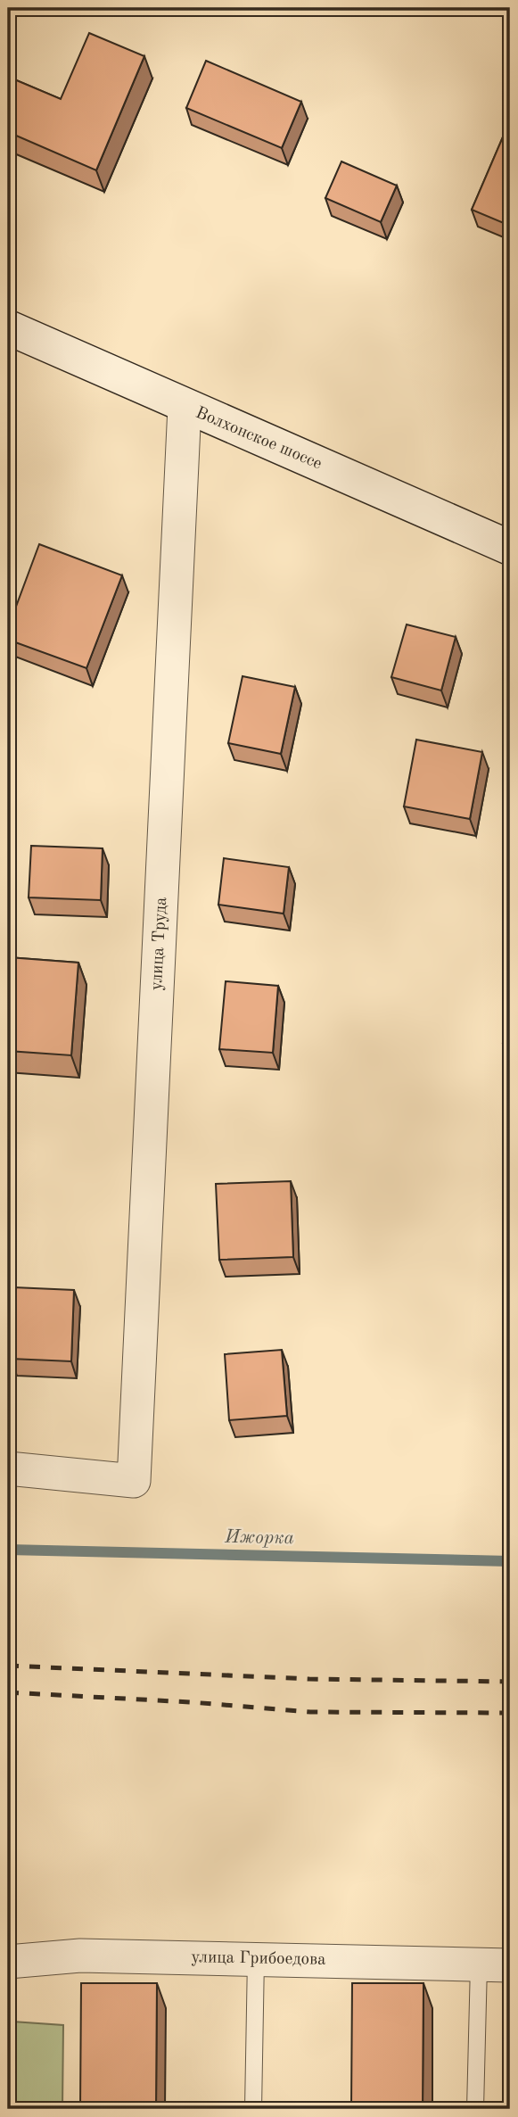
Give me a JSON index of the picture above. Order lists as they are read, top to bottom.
{
  "streets": {
    "street": ["Волхонское шоссе", "улица Труда", "улица Грибоедова"]
  },
  "crossings": [
    ["Волхонское шоссе", "улица Труда"]
  ],
  "water": ["Ижорка"]
}
